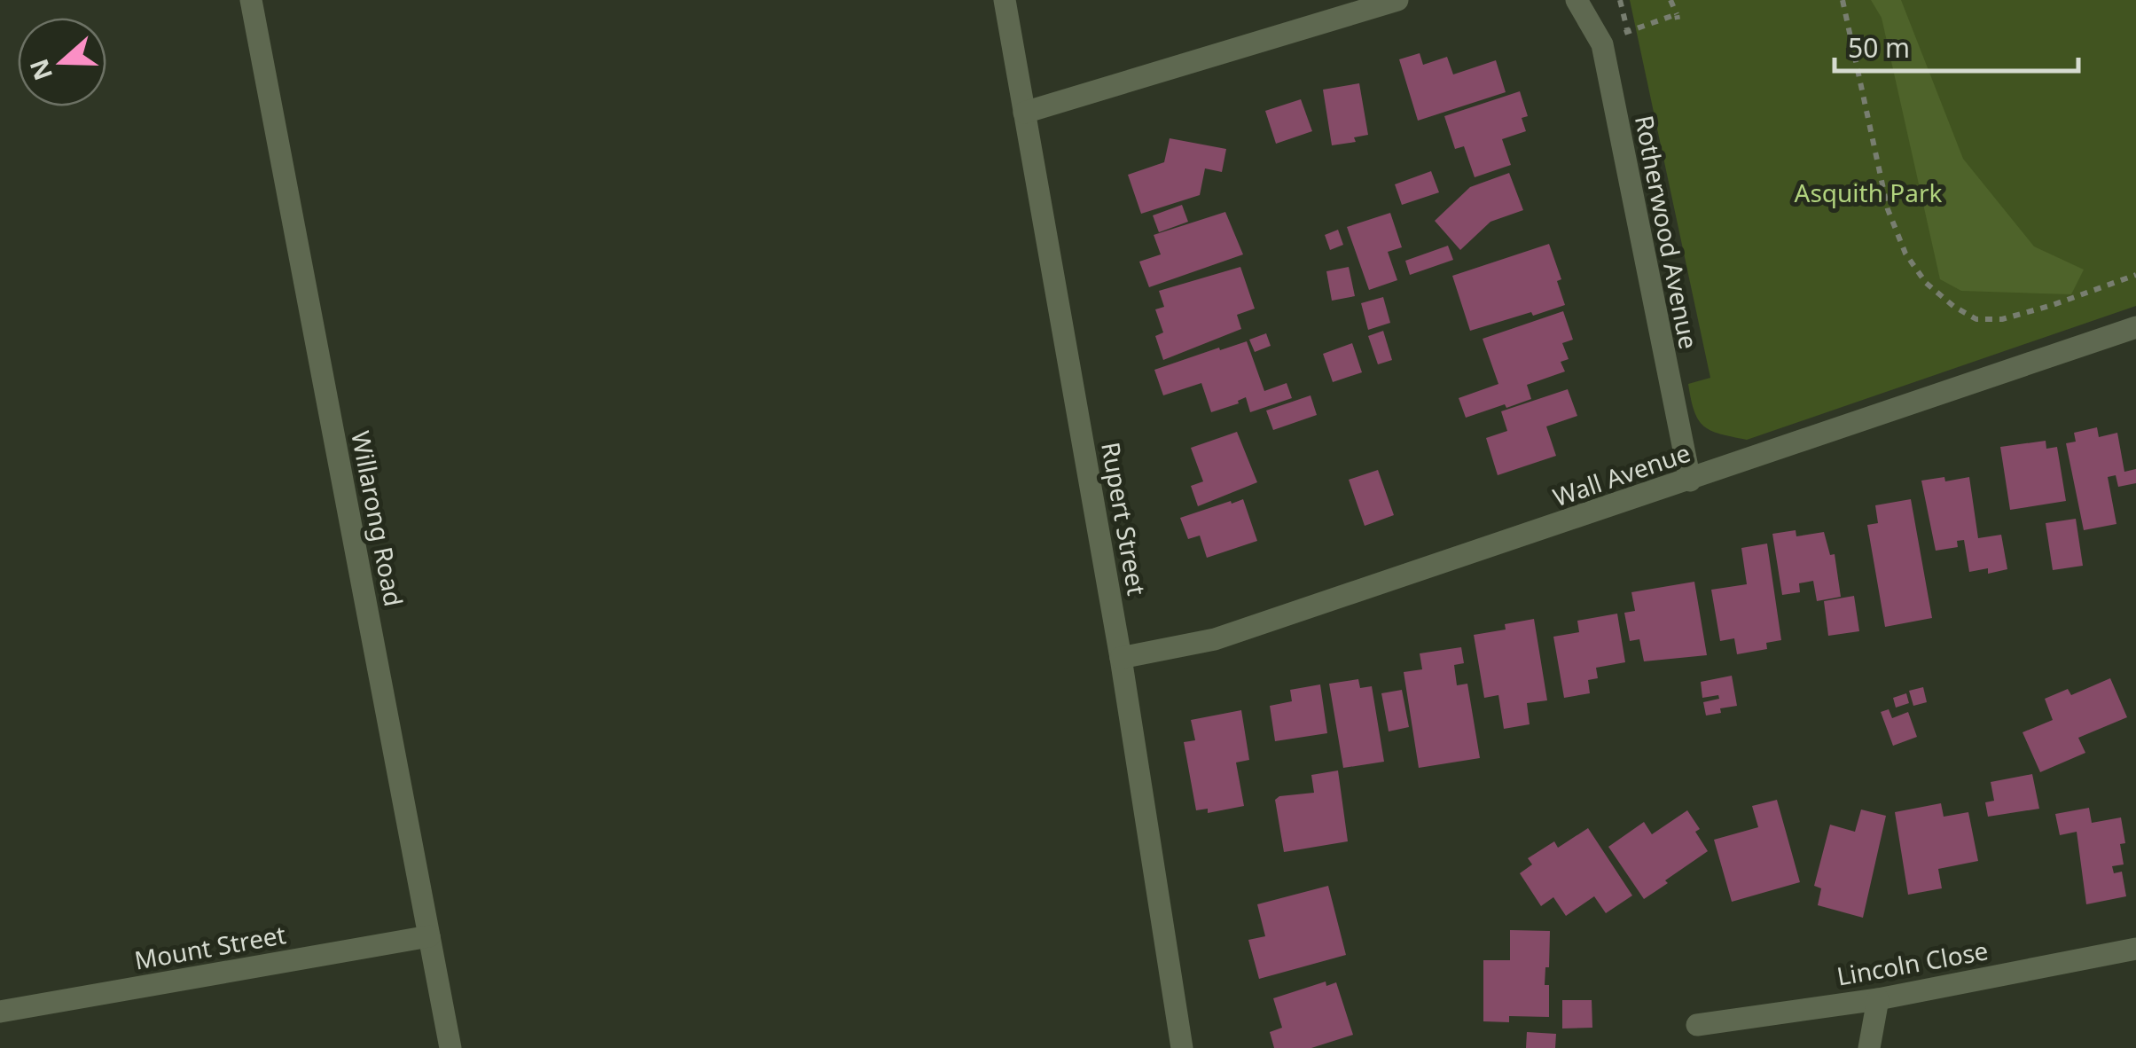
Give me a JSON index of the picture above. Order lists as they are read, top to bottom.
{
  "streets": {
    "street": [
      "Rotherwood Avenue",
      "Wall Avenue",
      "Willarong Road",
      "Rupert Street",
      "Mount Street",
      "Lincoln Close"
    ]
  },
  "crossings": [
    ["Rotherwood Avenue", "Wall Avenue"],
    ["Wall Avenue", "Rupert Street"],
    ["Willarong Road", "Mount Street"]
  ],
  "parks": ["Asquith Park"],
  "scale_bar": "50 m",
  "north": "left"
}
